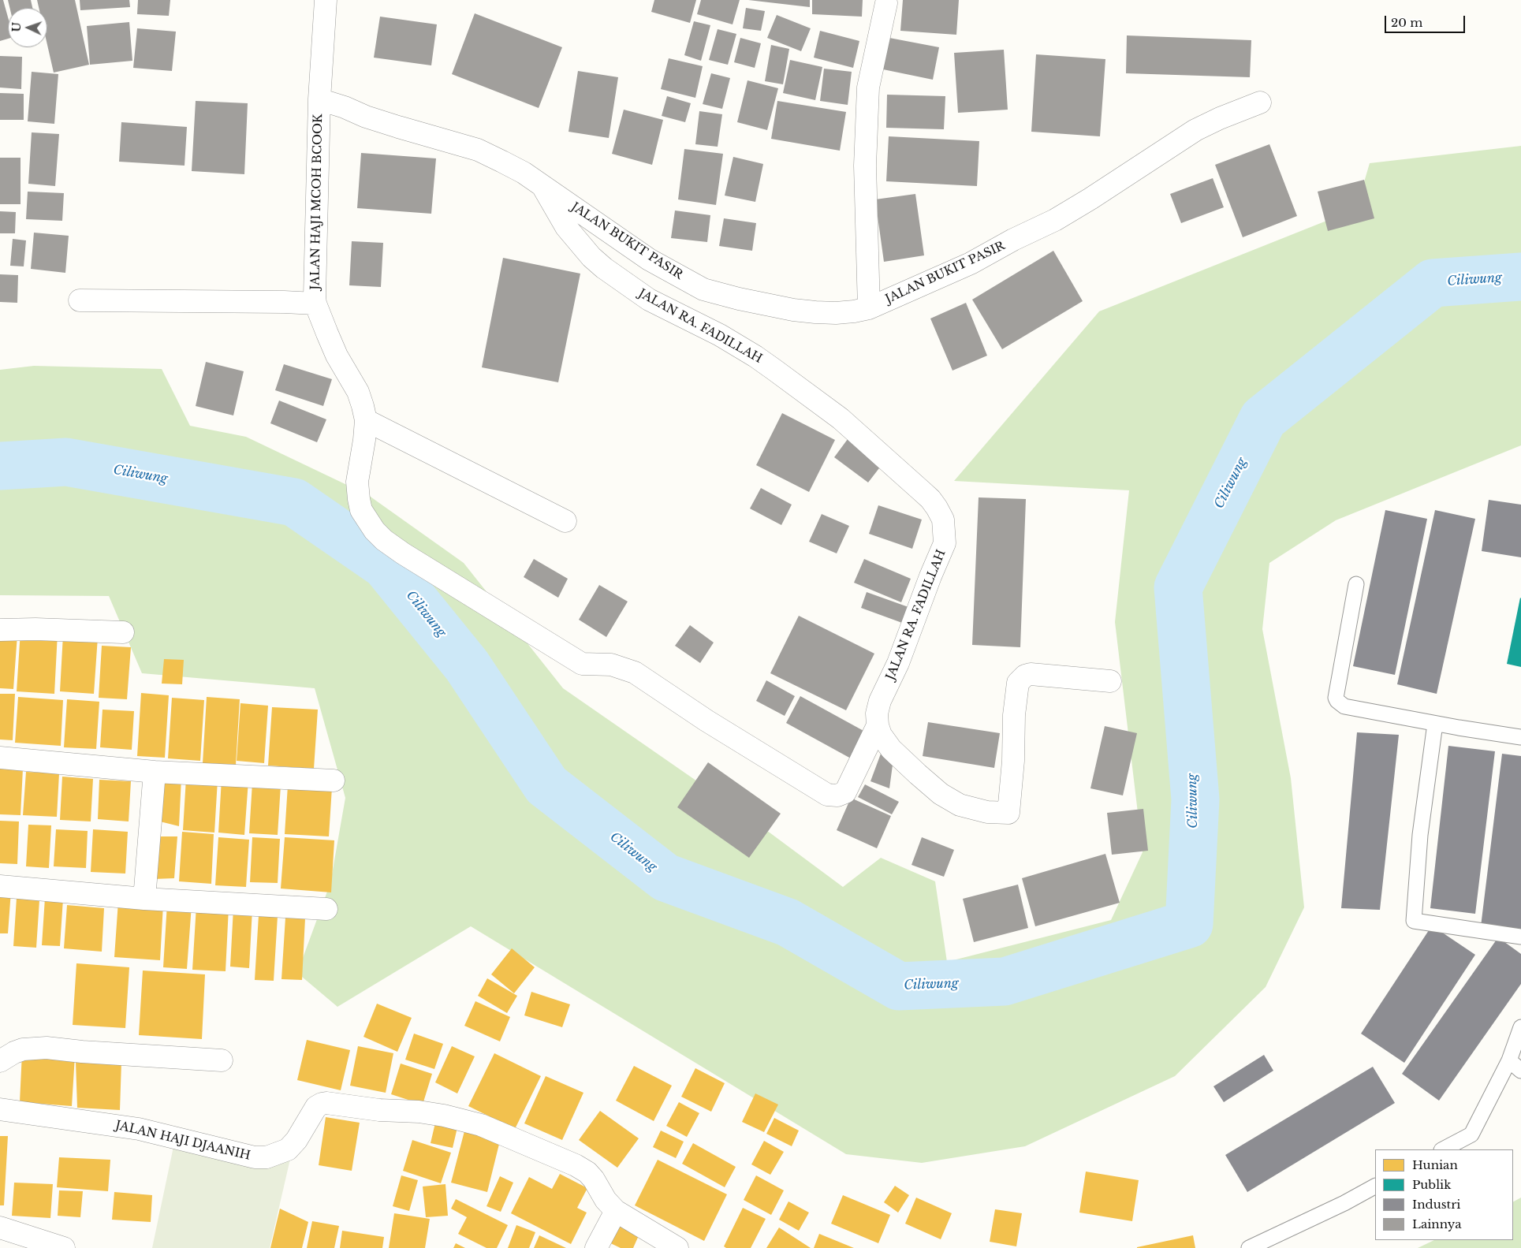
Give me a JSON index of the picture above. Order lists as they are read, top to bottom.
{
  "streets": {
    "street": [
      "JALAN HAJI MCOH BCOOK",
      "JALAN BUKIT PASIR",
      "JALAN RA. FADILLAH",
      "JALAN HAJI DJAANIH"
    ]
  },
  "crossings": [
    ["JALAN HAJI MCOH BCOOK", "JALAN BUKIT PASIR"],
    ["JALAN HAJI MCOH BCOOK", "JALAN RA. FADILLAH"],
    ["JALAN BUKIT PASIR", "JALAN RA. FADILLAH"]
  ],
  "water": ["Ciliwung"],
  "legend": [
    "Hunian",
    "Publik",
    "Industri",
    "Lainnya"
  ],
  "scale_bar": "20 m",
  "north": "left"
}
